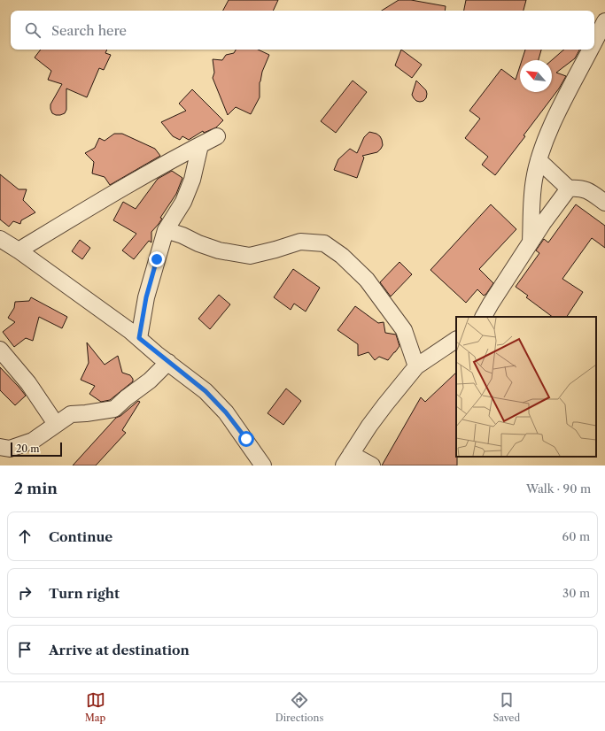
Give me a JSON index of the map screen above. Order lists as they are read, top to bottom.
{
  "scale_bar": "20 m",
  "north": "top left",
  "page": {
    "search": "Search here",
    "scale": "20 m",
    "heading": ["2 min", "Walk · 90 m"],
    "list": [
      ["Continue", "60 m"],
      ["Turn right", "30 m"],
      "Arrive at destination"
    ],
    "nav": ["Map", "Directions", "Saved"]
  }
}
